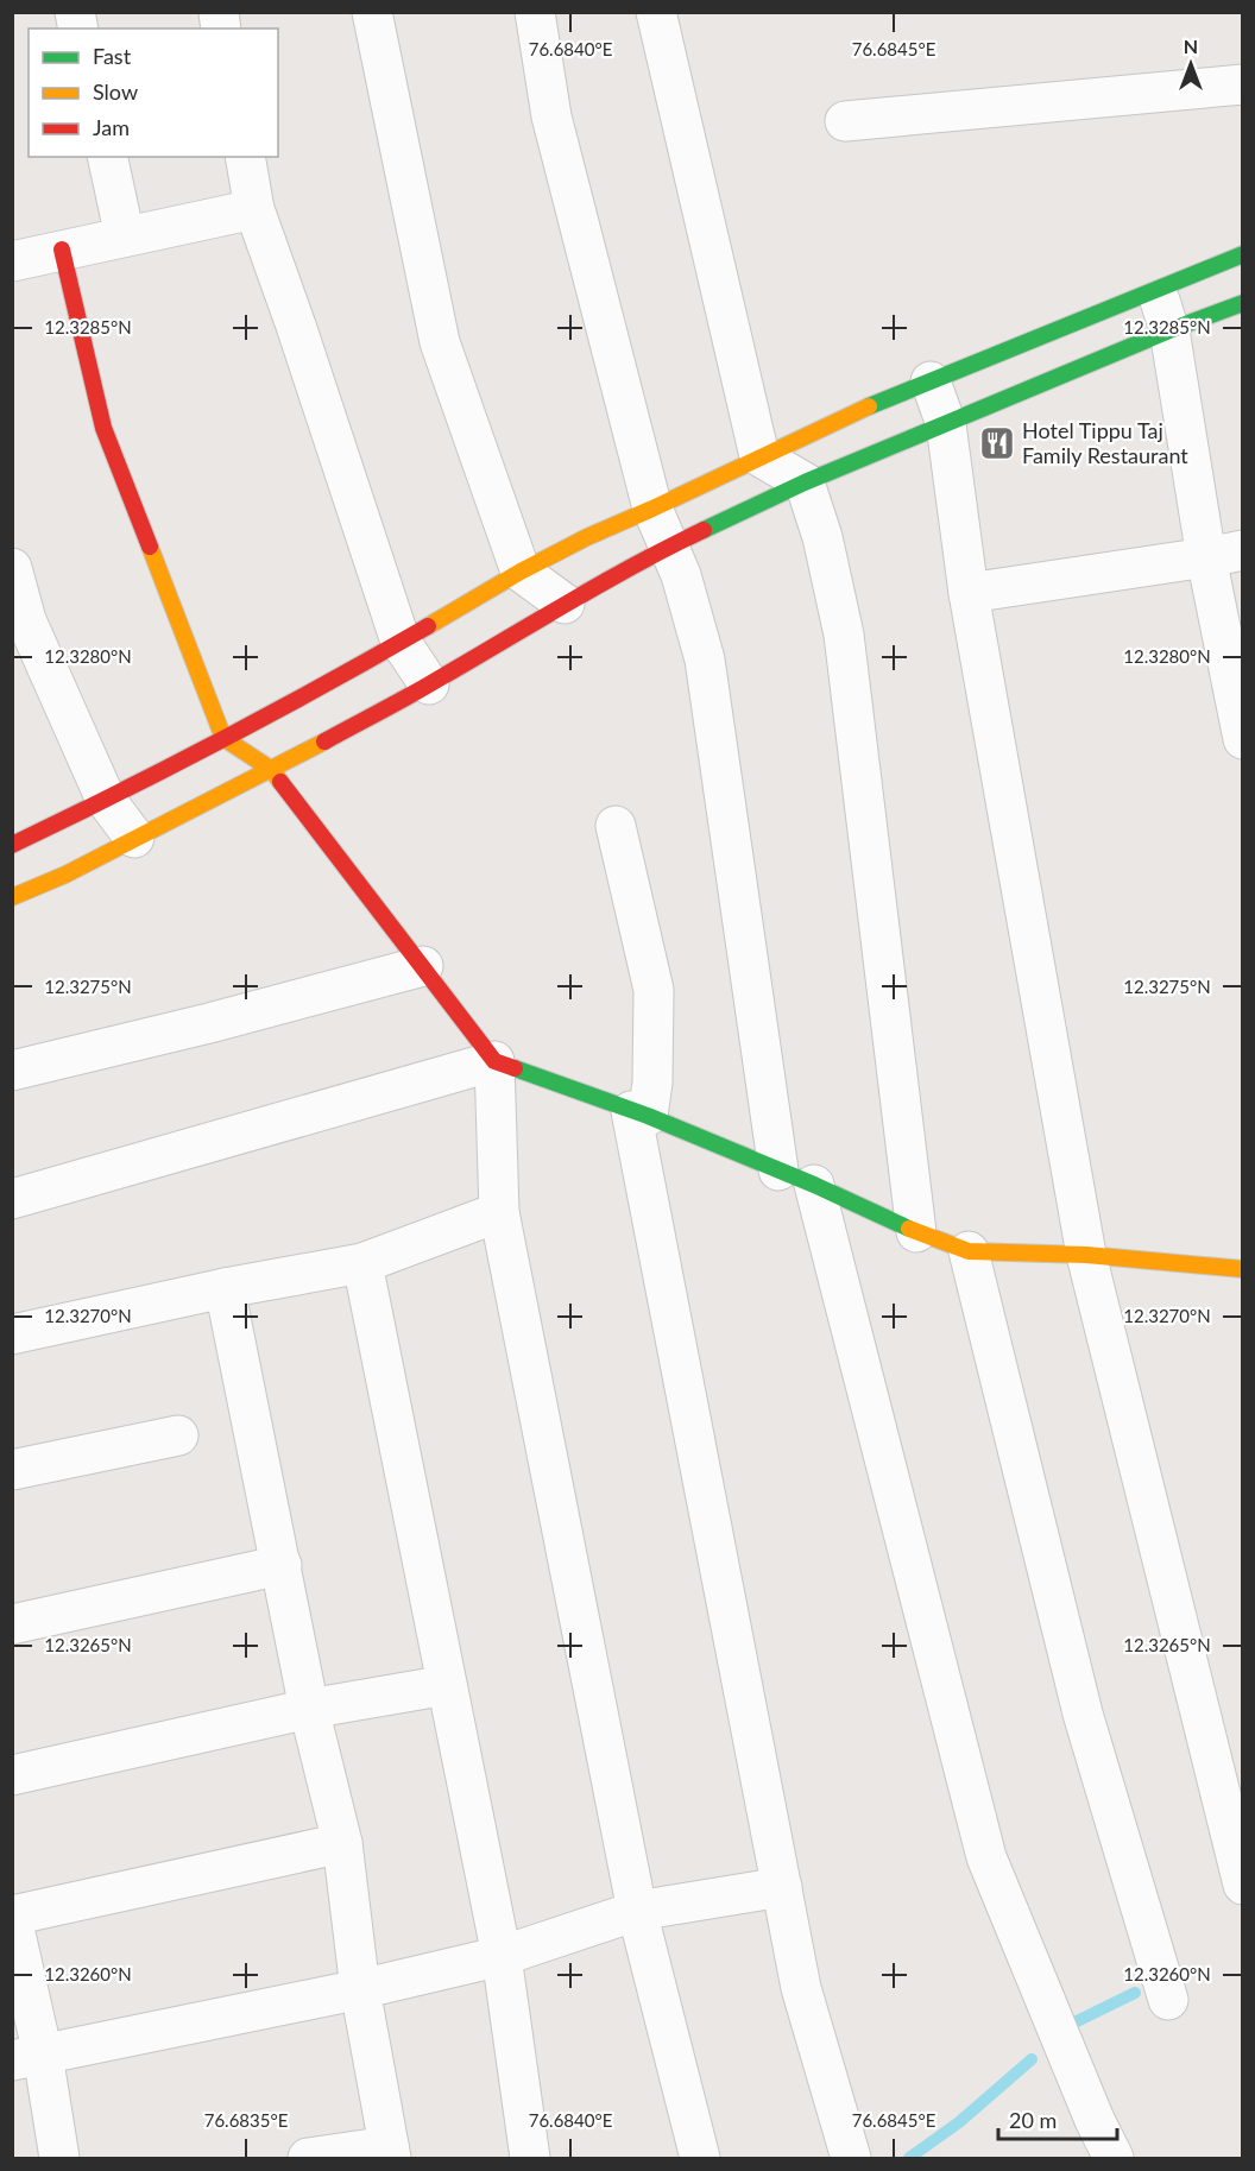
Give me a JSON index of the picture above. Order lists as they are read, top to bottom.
{
  "places": {
    "restaurant": ["Hotel Tippu Taj Family Restaurant"]
  },
  "legend": ["Fast", "Slow", "Jam"],
  "scale_bar": "20 m",
  "north": "top",
  "coordinates": [
    "76.6840°E",
    "76.6845°E",
    "12.3285°N",
    "12.3280°N",
    "12.3275°N",
    "12.3270°N",
    "12.3265°N",
    "12.3260°N",
    "76.6835°E"
  ]
}
